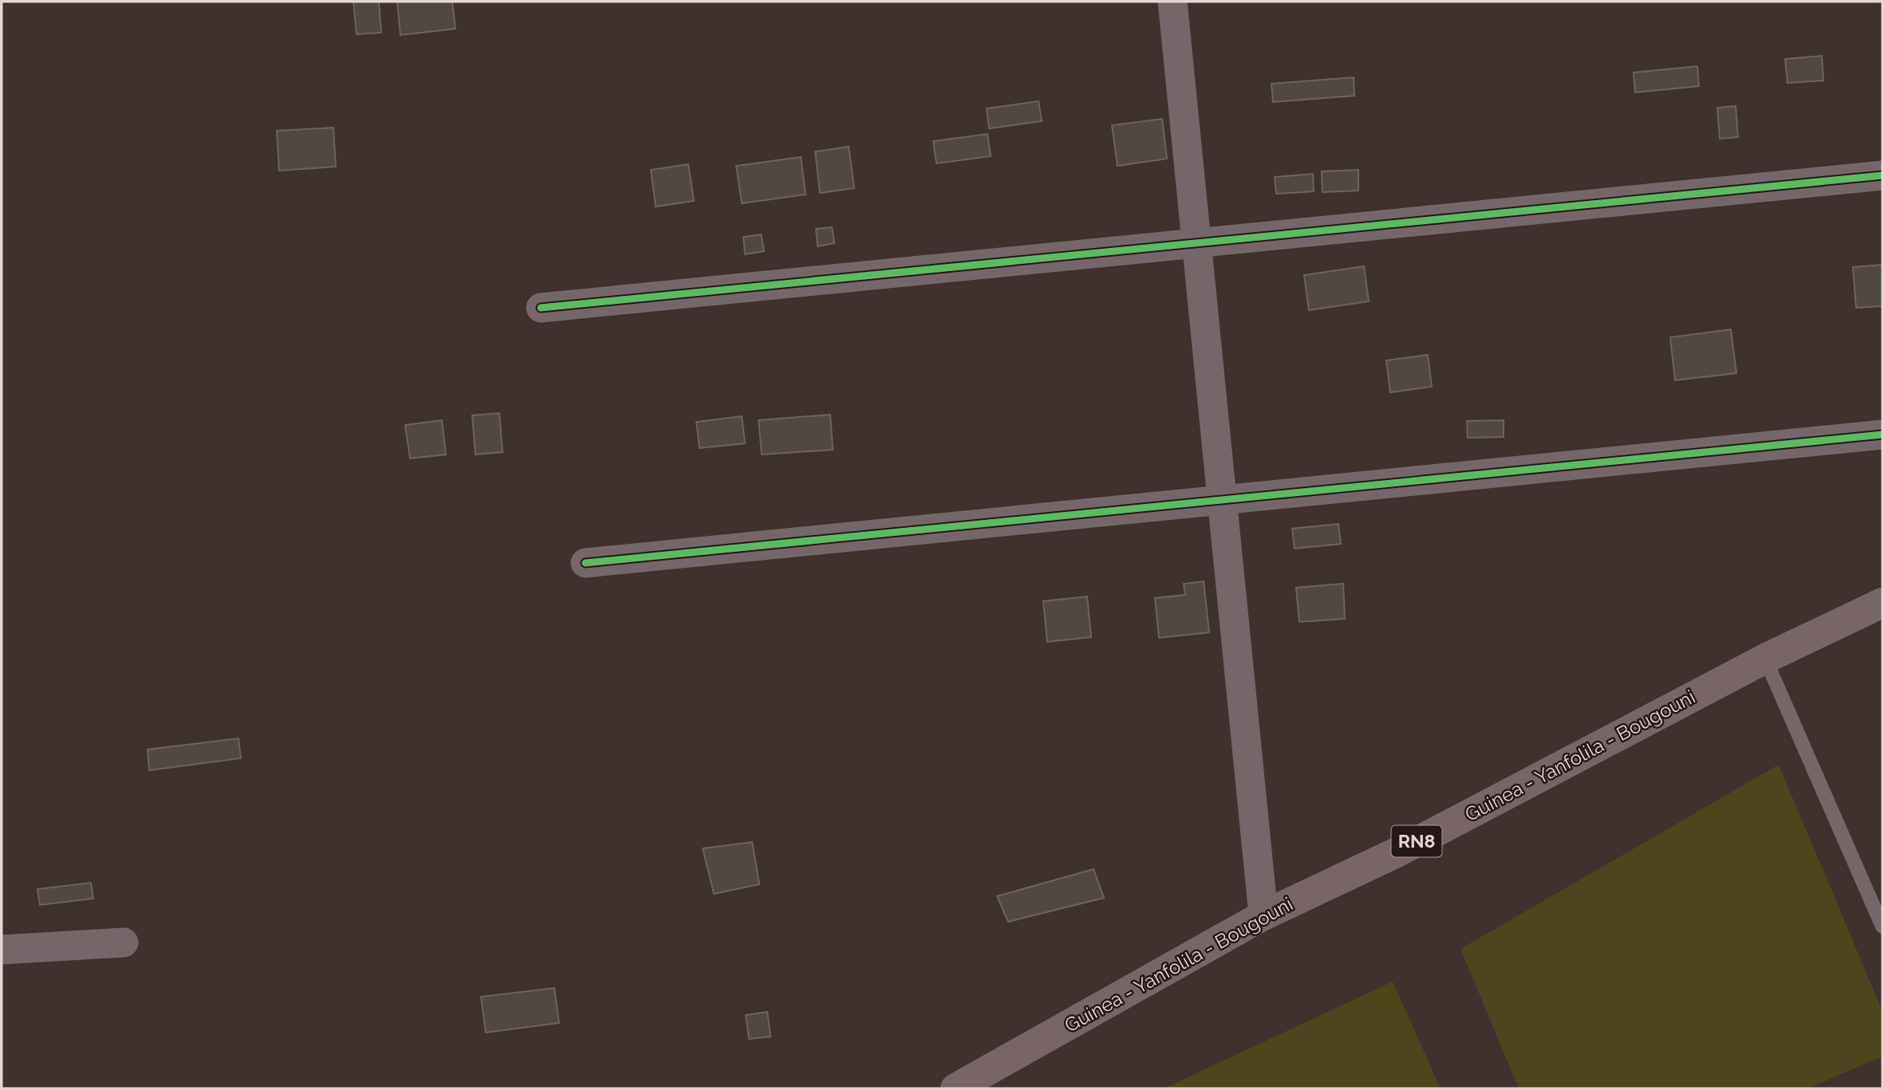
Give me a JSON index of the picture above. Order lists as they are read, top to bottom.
{
  "streets": {
    "main road": ["Guinea - Yanfolila - Bougouni", "RN8"]
  }
}
